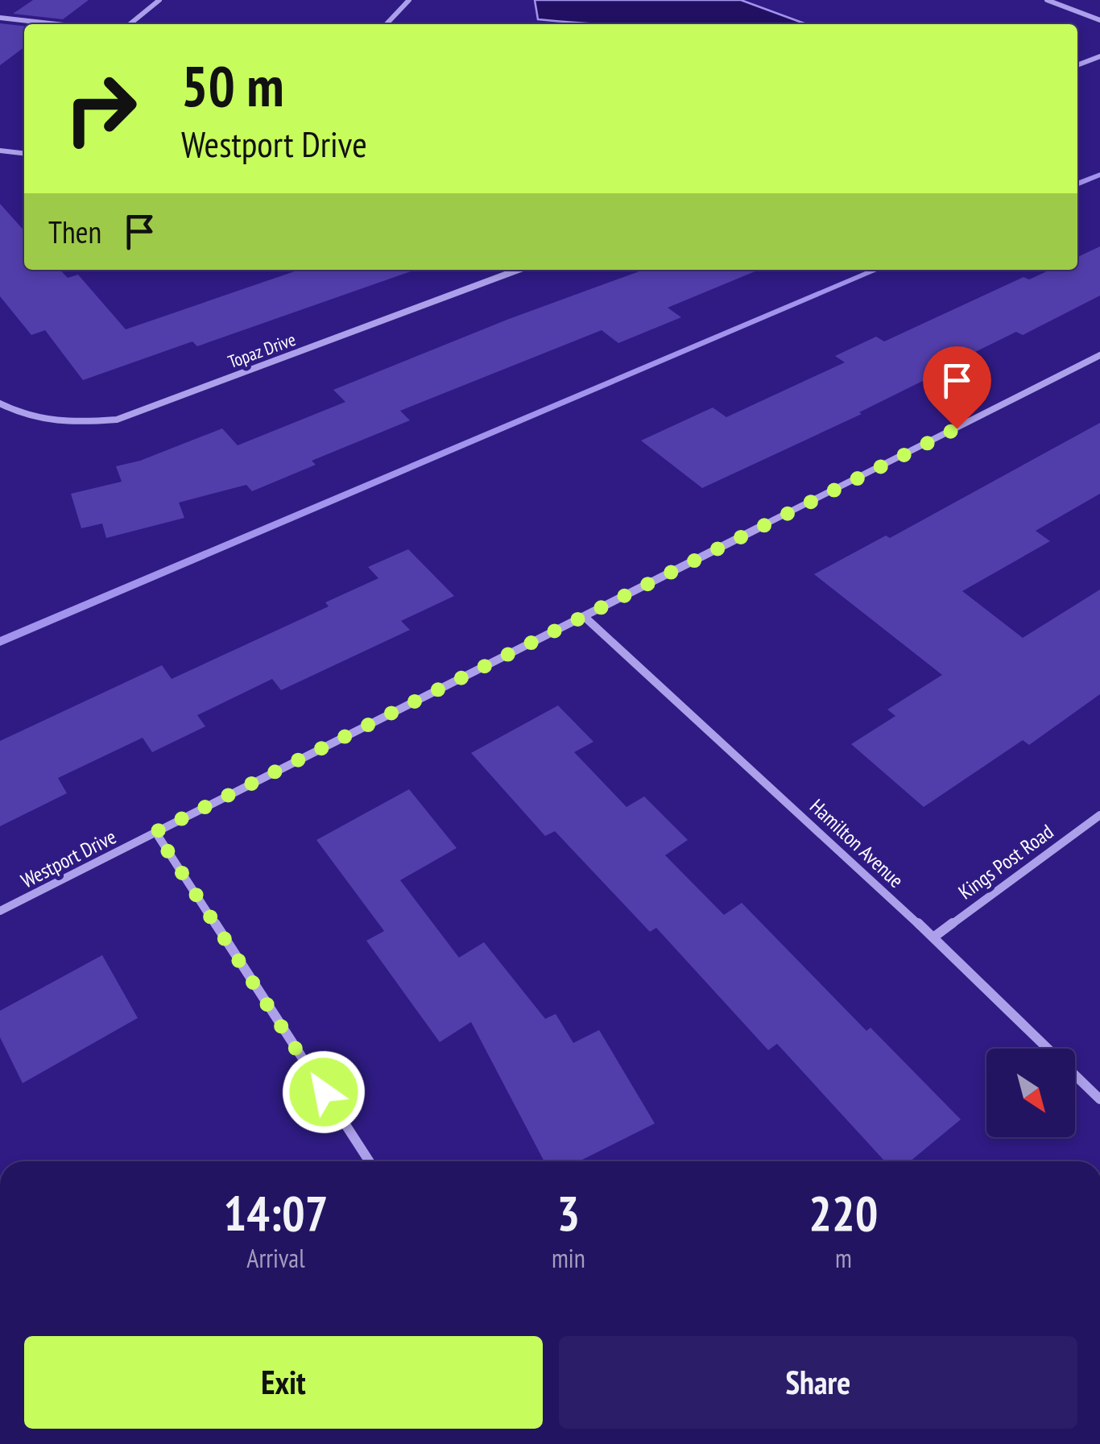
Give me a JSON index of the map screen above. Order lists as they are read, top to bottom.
{
  "streets": {
    "street": [
      "Topaz Drive",
      "Hamilton Avenue",
      "Westport Drive",
      "Kings Post Road"
    ]
  },
  "crossings": [
    ["Hamilton Avenue", "Westport Drive"],
    ["Hamilton Avenue", "Kings Post Road"]
  ],
  "north": "bottom right",
  "page": {
    "turn": ["50 m", "Westport Drive"],
    "then": "Then",
    "eta": [
      "14:07",
      "Arrival",
      "3",
      "min",
      "220",
      "m"
    ],
    "buttons": ["Exit", "Share"]
  }
}
